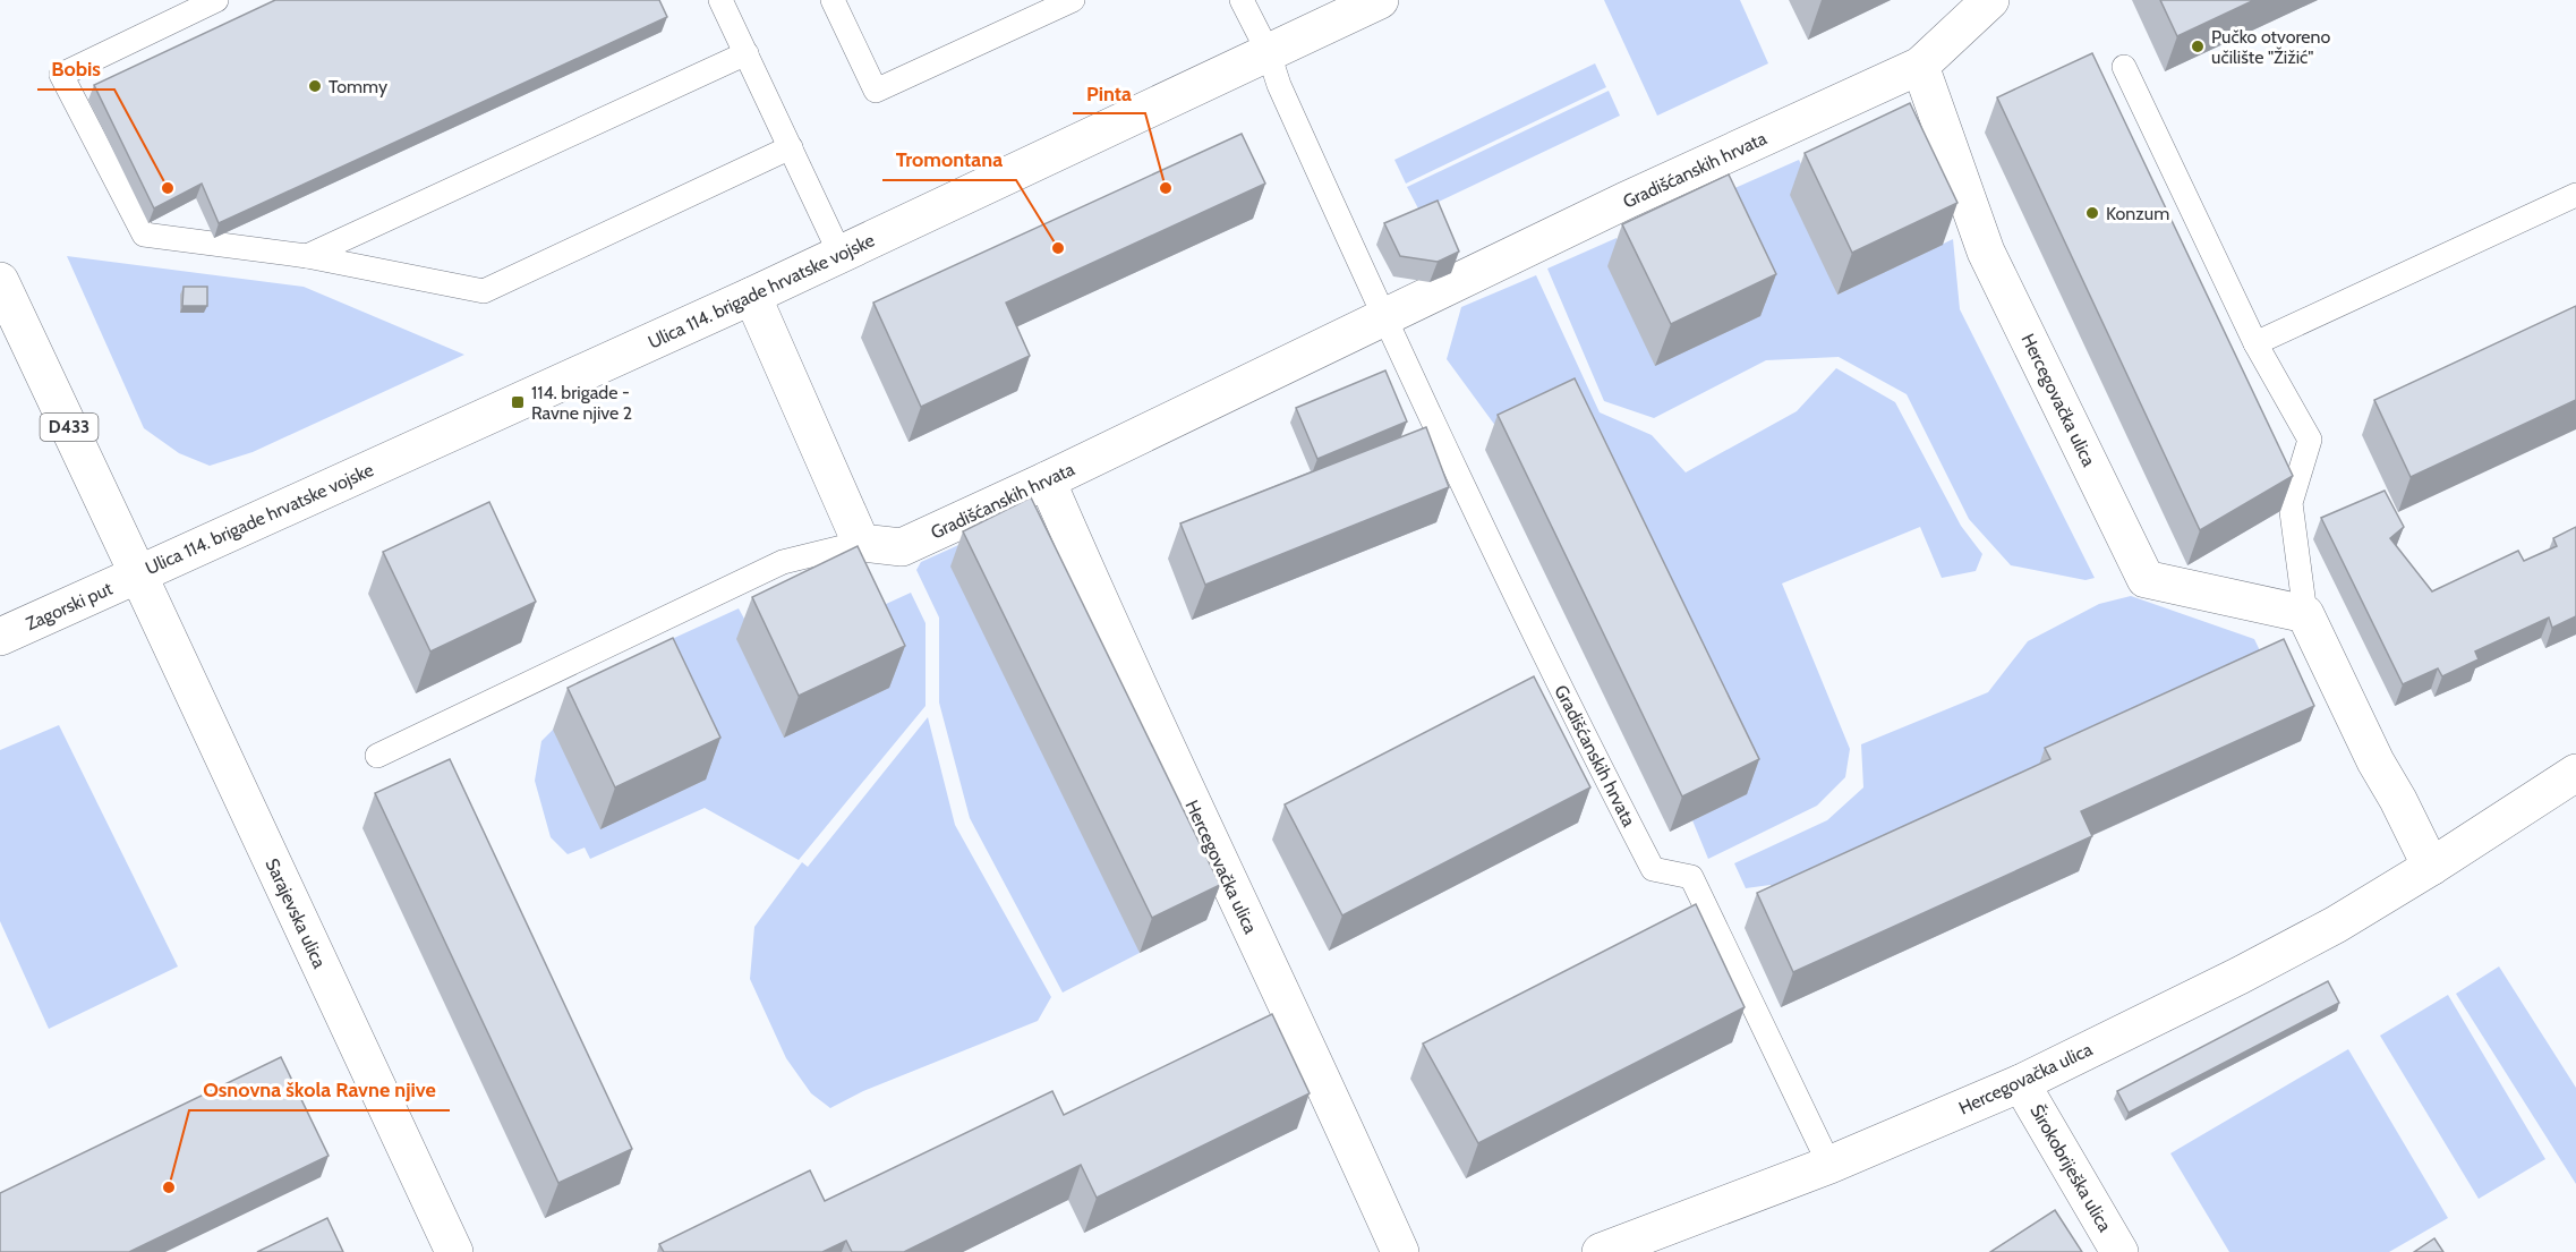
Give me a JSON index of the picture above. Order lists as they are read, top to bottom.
{
  "streets": {
    "street": [
      "Gradišćanskih hrvata",
      "Ulica 114. brigade hrvatske vojske",
      "Hercegovačka ulica",
      "D433",
      "Zagorski put",
      "Sarajevska ulica",
      "Širokobriješka ulica"
    ]
  },
  "crossings": [
    ["Gradišćanskih hrvata", "Ulica 114. brigade hrvatske vojske"],
    ["Gradišćanskih hrvata", "Hercegovačka ulica"],
    ["Ulica 114. brigade hrvatske vojske", "D433"],
    ["Ulica 114. brigade hrvatske vojske", "Zagorski put"],
    ["Ulica 114. brigade hrvatske vojske", "Sarajevska ulica"],
    ["Hercegovačka ulica", "Širokobriješka ulica"],
    ["D433", "Zagorski put"],
    ["D433", "Sarajevska ulica"],
    ["Zagorski put", "Sarajevska ulica"]
  ],
  "places": {
    "other": [
      "Pučko otvoreno učilište \"Žižić\"",
      "Tommy",
      "Bobis",
      "Pinta",
      "Konzum",
      "Tromontana",
      "Osnovna škola Ravne njive"
    ],
    "transit": ["114. brigade - Ravne njive 2"]
  }
}
